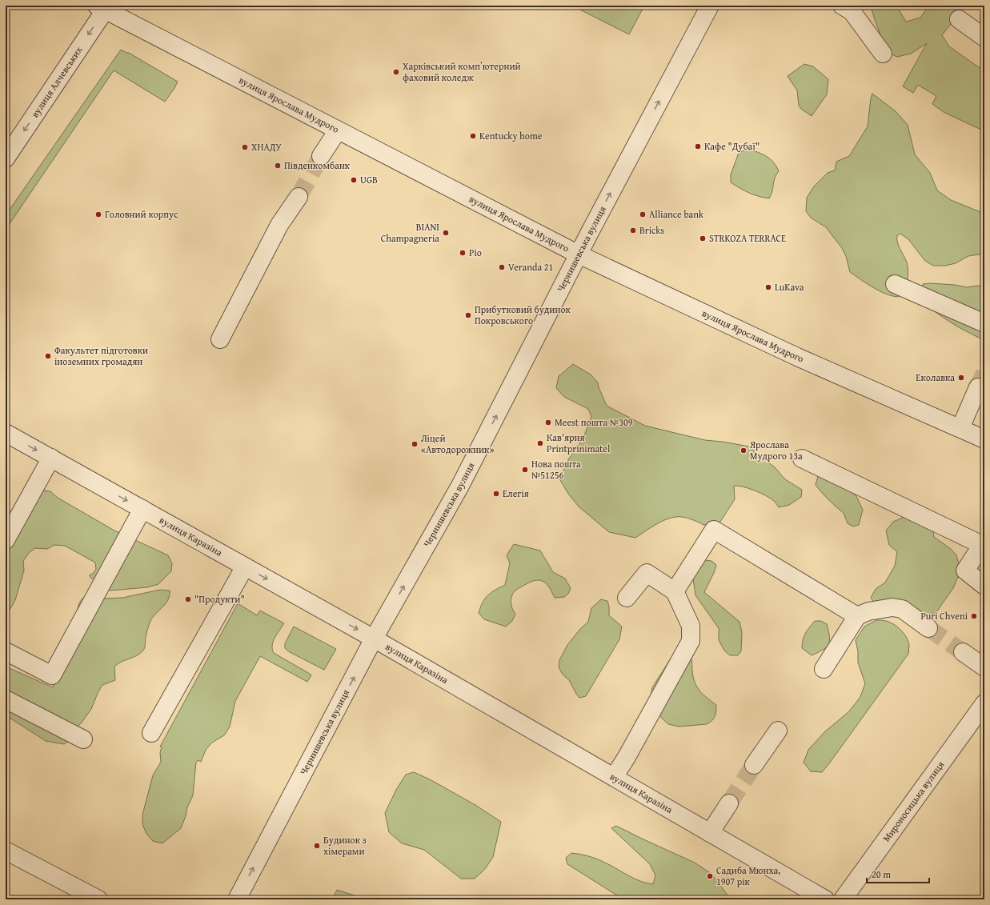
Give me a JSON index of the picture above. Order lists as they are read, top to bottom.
{
  "streets": {
    "street": [
      "вулиця Алчевських",
      "вулиця Ярослава Мудрого",
      "Чернишевська вулиця",
      "вулиця Каразіна",
      "Мироносицька вулиця"
    ]
  },
  "crossings": [
    ["вулиця Алчевських", "вулиця Ярослава Мудрого"],
    ["вулиця Ярослава Мудрого", "Чернишевська вулиця"],
    ["Чернишевська вулиця", "вулиця Каразіна"]
  ],
  "one_way": ["вулиця Алчевських", "Чернишевська вулиця"],
  "places": [
    "Харківський компʼютерний фаховий коледж",
    "Kentucky home",
    "Кафе \"Дубаї\"",
    "ХНАДУ",
    "Південкомбанк",
    "UGB",
    "Головний корпус",
    "Alliance bank",
    "Bricks",
    "BIANI Champagneria",
    "STRKOZA TERRACE",
    "Ріо",
    "Veranda 21",
    "LuKava",
    "Прибутковий будинок Покровського",
    "Факультет підготовки іноземних громадян",
    "Еколавка",
    "Meest пошта №309",
    "Кав'ярня Printprinimatel",
    "Ліцей «Автодорожник»",
    "Ярослава Мудрого 13а",
    "Нова пошта №51256",
    "Елегія",
    "\"Продукти\"",
    "Puri Chveni",
    "Будинок з хімерами",
    "Садиба Мюнха, 1907 рік"
  ],
  "scale_bar": "20 m"
}
